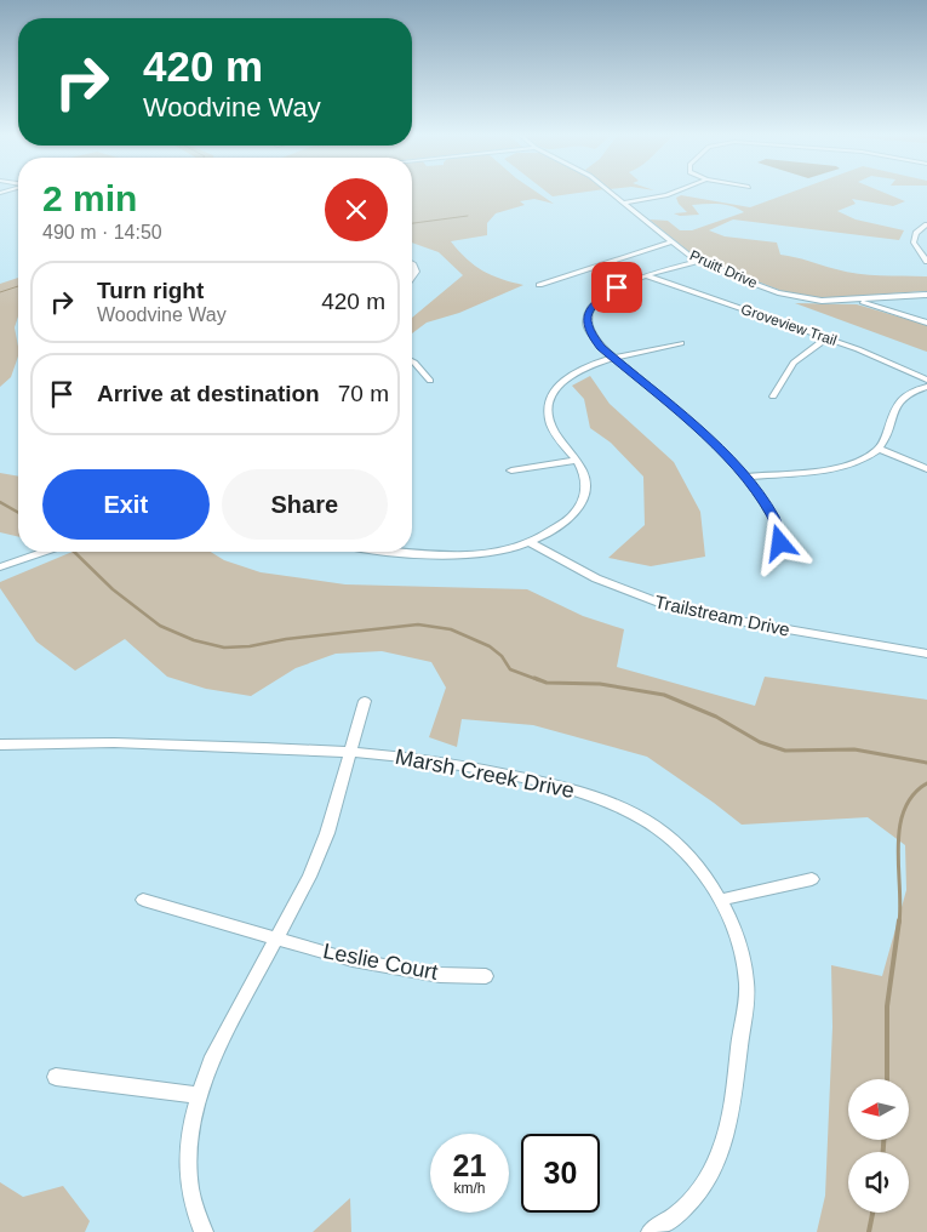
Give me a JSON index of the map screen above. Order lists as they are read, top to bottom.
{
  "streets": {
    "street": [
      "Pruitt Drive",
      "Groveview Trail",
      "Trailstream Drive",
      "Marsh Creek Drive",
      "Leslie Court"
    ]
  },
  "north": "left",
  "page": {
    "turn": ["420 m", "Woodvine Way"],
    "heading": ["2 min", "490 m · 14:50"],
    "list": [
      {
        "name": "Turn right",
        "note": "Woodvine Way",
        "value": "420 m"
      },
      {
        "name": "Arrive at destination",
        "value": "70 m"
      }
    ],
    "buttons": ["Exit", "Share"],
    "speed": "21 km/h",
    "limit": "30"
  }
}
